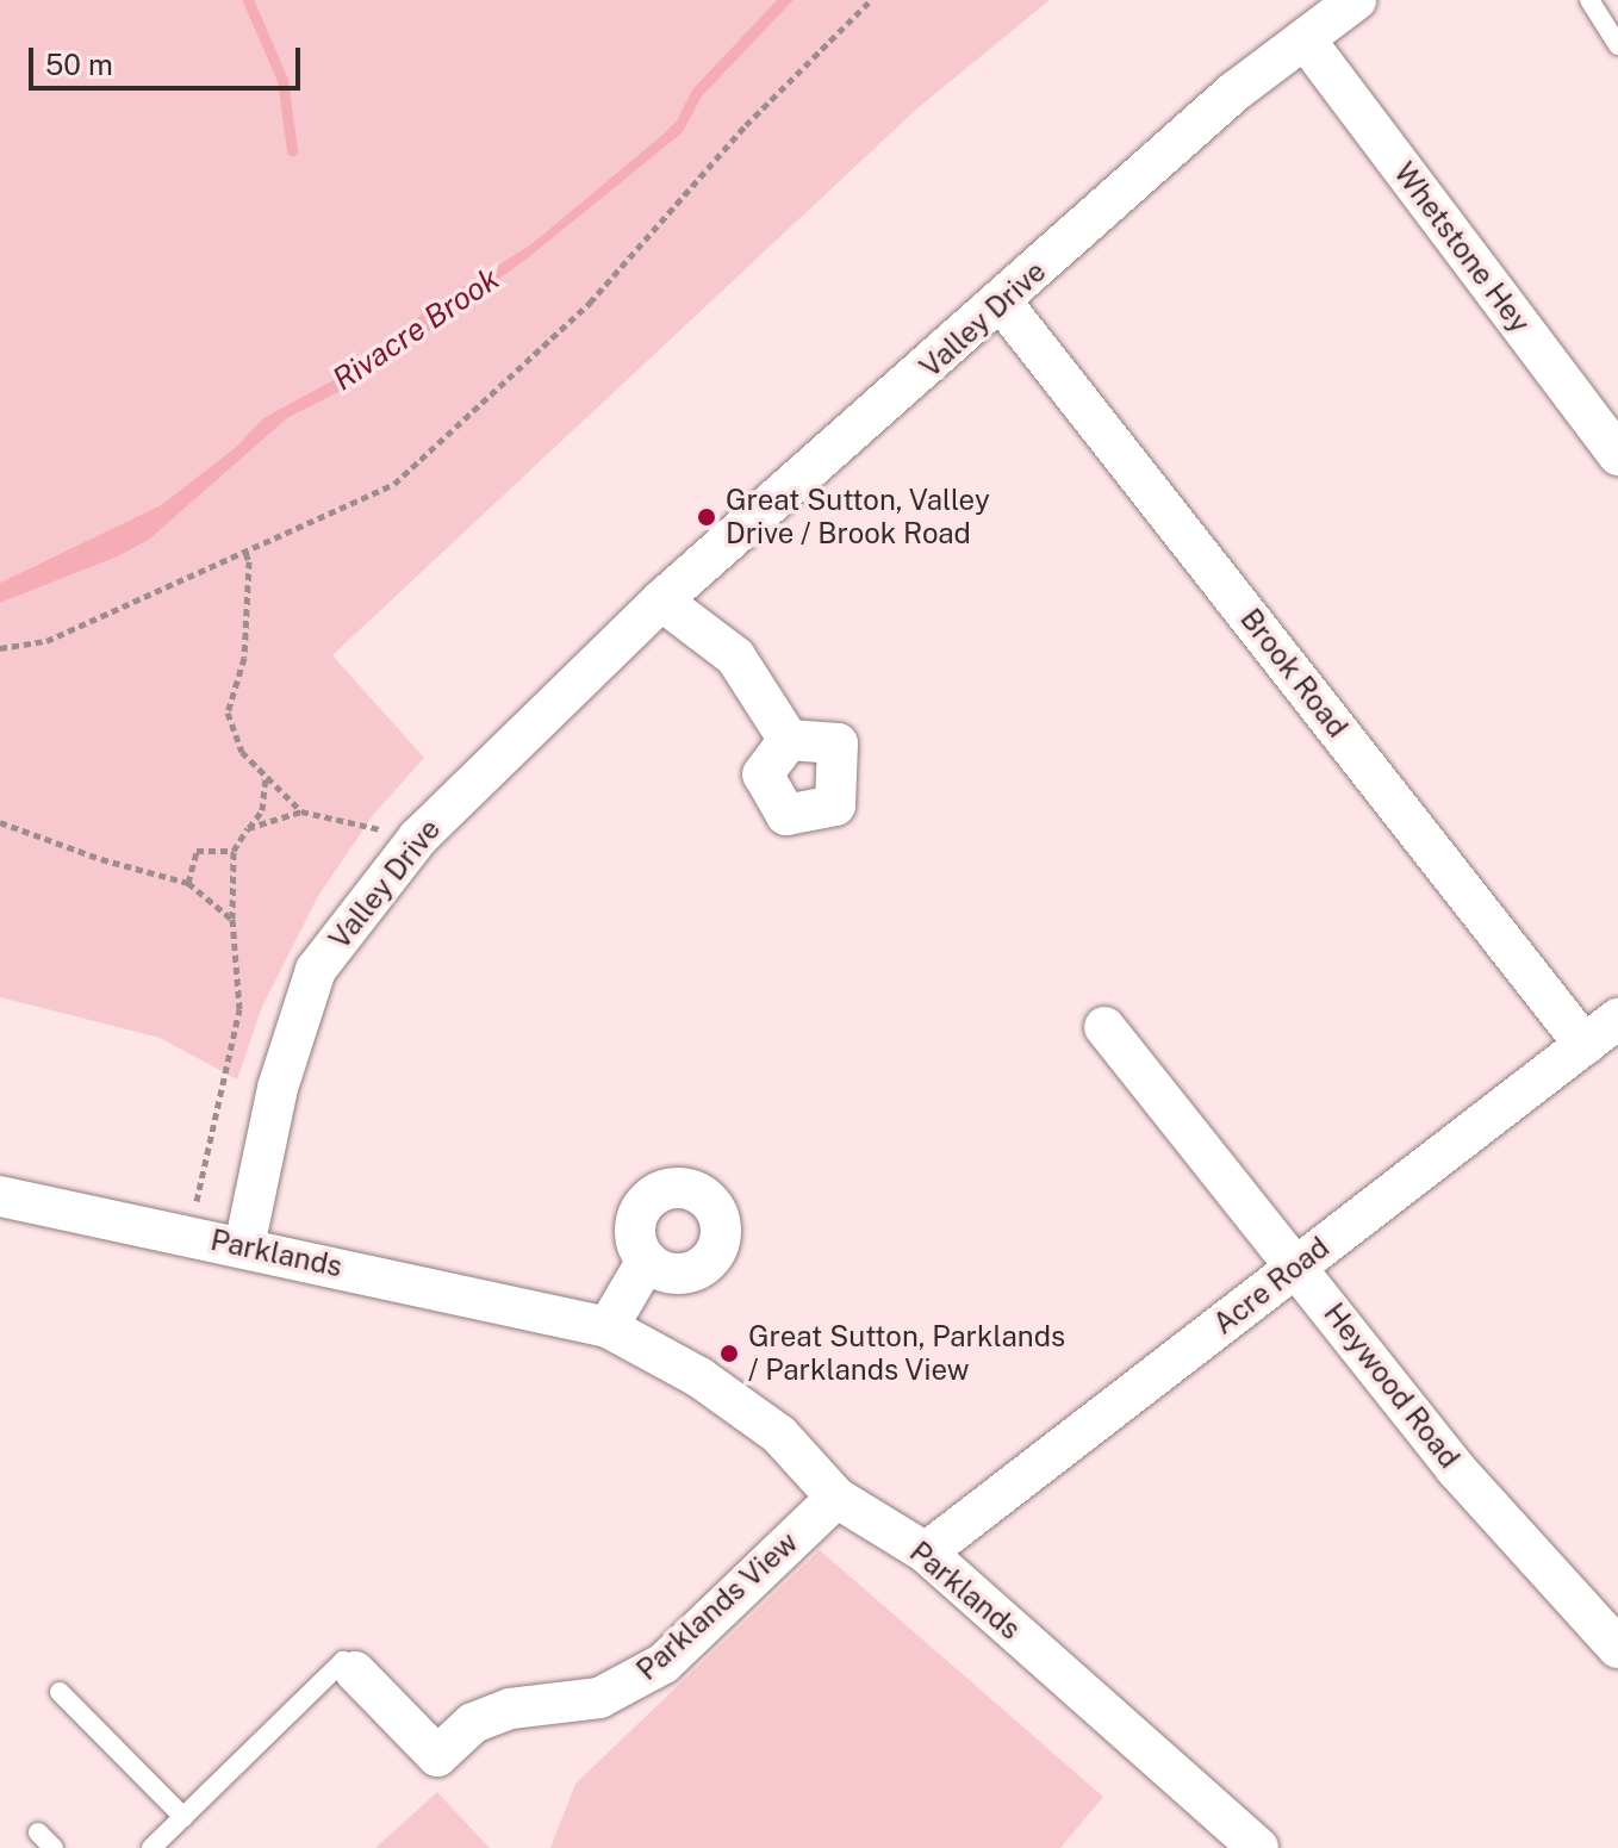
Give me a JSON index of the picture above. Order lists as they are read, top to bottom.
{
  "streets": {
    "street": [
      "Whetstone Hey",
      "Valley Drive",
      "Brook Road",
      "Parklands",
      "Acre Road",
      "Heywood Road",
      "Parklands View"
    ]
  },
  "crossings": [
    ["Whetstone Hey", "Valley Drive"],
    ["Valley Drive", "Brook Road"],
    ["Valley Drive", "Parklands"],
    ["Brook Road", "Acre Road"],
    ["Parklands", "Acre Road"],
    ["Parklands", "Parklands View"],
    ["Acre Road", "Heywood Road"]
  ],
  "water": ["Rivacre Brook"],
  "places": ["Great Sutton, Valley Drive / Brook Road", "Great Sutton, Parklands / Parklands View"],
  "scale_bar": "50 m"
}
